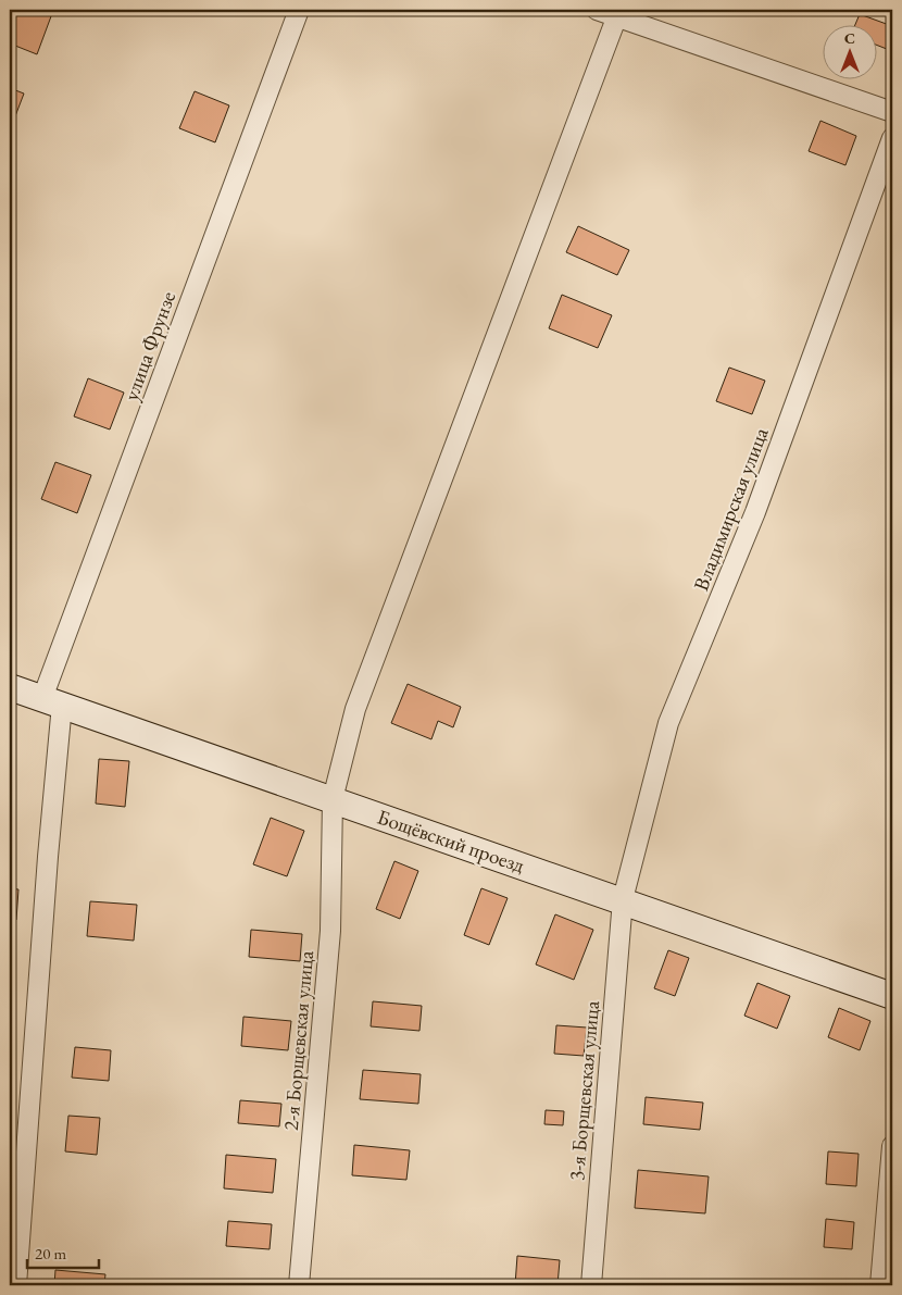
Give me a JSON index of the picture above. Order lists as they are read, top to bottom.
{
  "streets": {
    "street": [
      "улица Фрунзе",
      "Владимирская улица",
      "Бощёвский проезд",
      "2-я Борщевская улица",
      "3-я Борщевская улица"
    ]
  },
  "crossings": [
    ["улица Фрунзе", "Бощёвский проезд"],
    ["Владимирская улица", "Бощёвский проезд"],
    ["Владимирская улица", "3-я Борщевская улица"],
    ["Бощёвский проезд", "2-я Борщевская улица"],
    ["Бощёвский проезд", "3-я Борщевская улица"]
  ],
  "scale_bar": "20 m",
  "north": "top"
}
